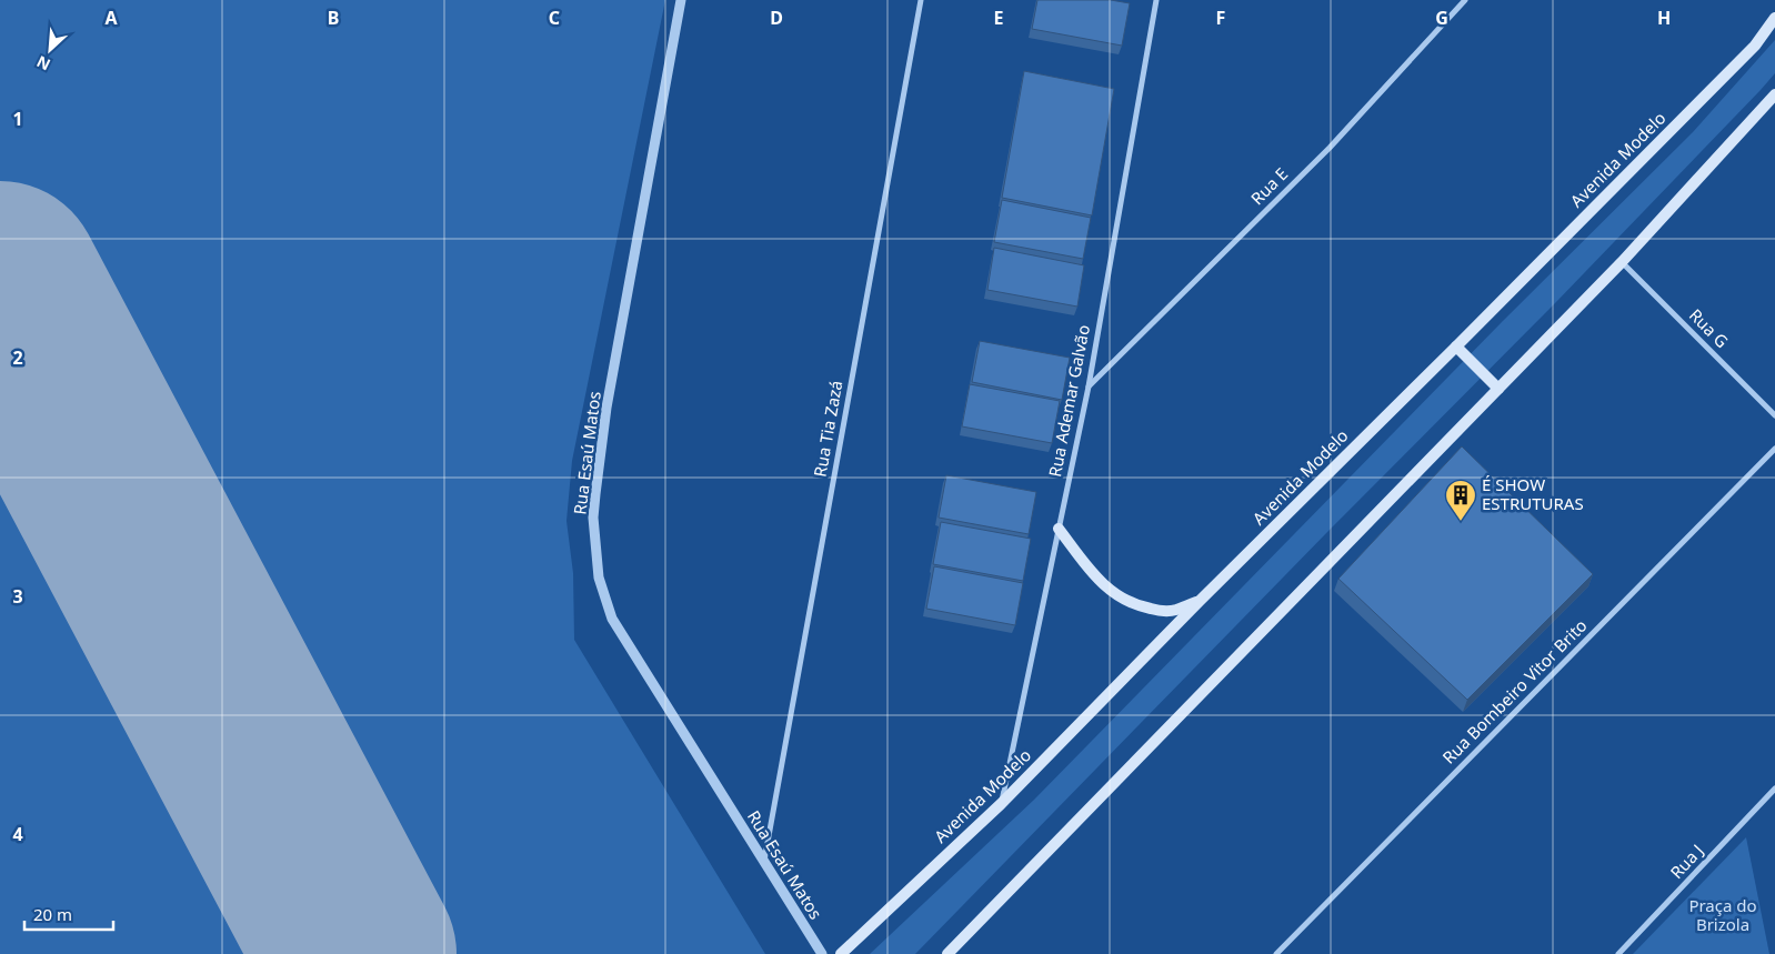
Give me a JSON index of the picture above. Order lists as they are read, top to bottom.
{
  "streets": {
    "main road": ["Avenida Modelo"],
    "street": [
      "Rua E",
      "Rua G",
      "Rua Ademar Galvão",
      "Rua Tia Zazá",
      "Rua Esaú Matos",
      "Rua Bombeiro Vitor Brito",
      "Rua J"
    ]
  },
  "crossings": [
    ["Avenida Modelo", "Rua Ademar Galvão"],
    ["Rua E", "Rua Ademar Galvão"],
    ["Rua Tia Zazá", "Rua Esaú Matos"]
  ],
  "parks": ["Praça do Brizola"],
  "places": {
    "building": ["É SHOW ESTRUTURAS"]
  },
  "scale_bar": "20 m",
  "north": "bottom left",
  "grid": {
    "columns": [
      "A",
      "B",
      "C",
      "D",
      "E",
      "F",
      "G",
      "H"
    ],
    "rows": [
      "1",
      "2",
      "3",
      "4"
    ]
  }
}
